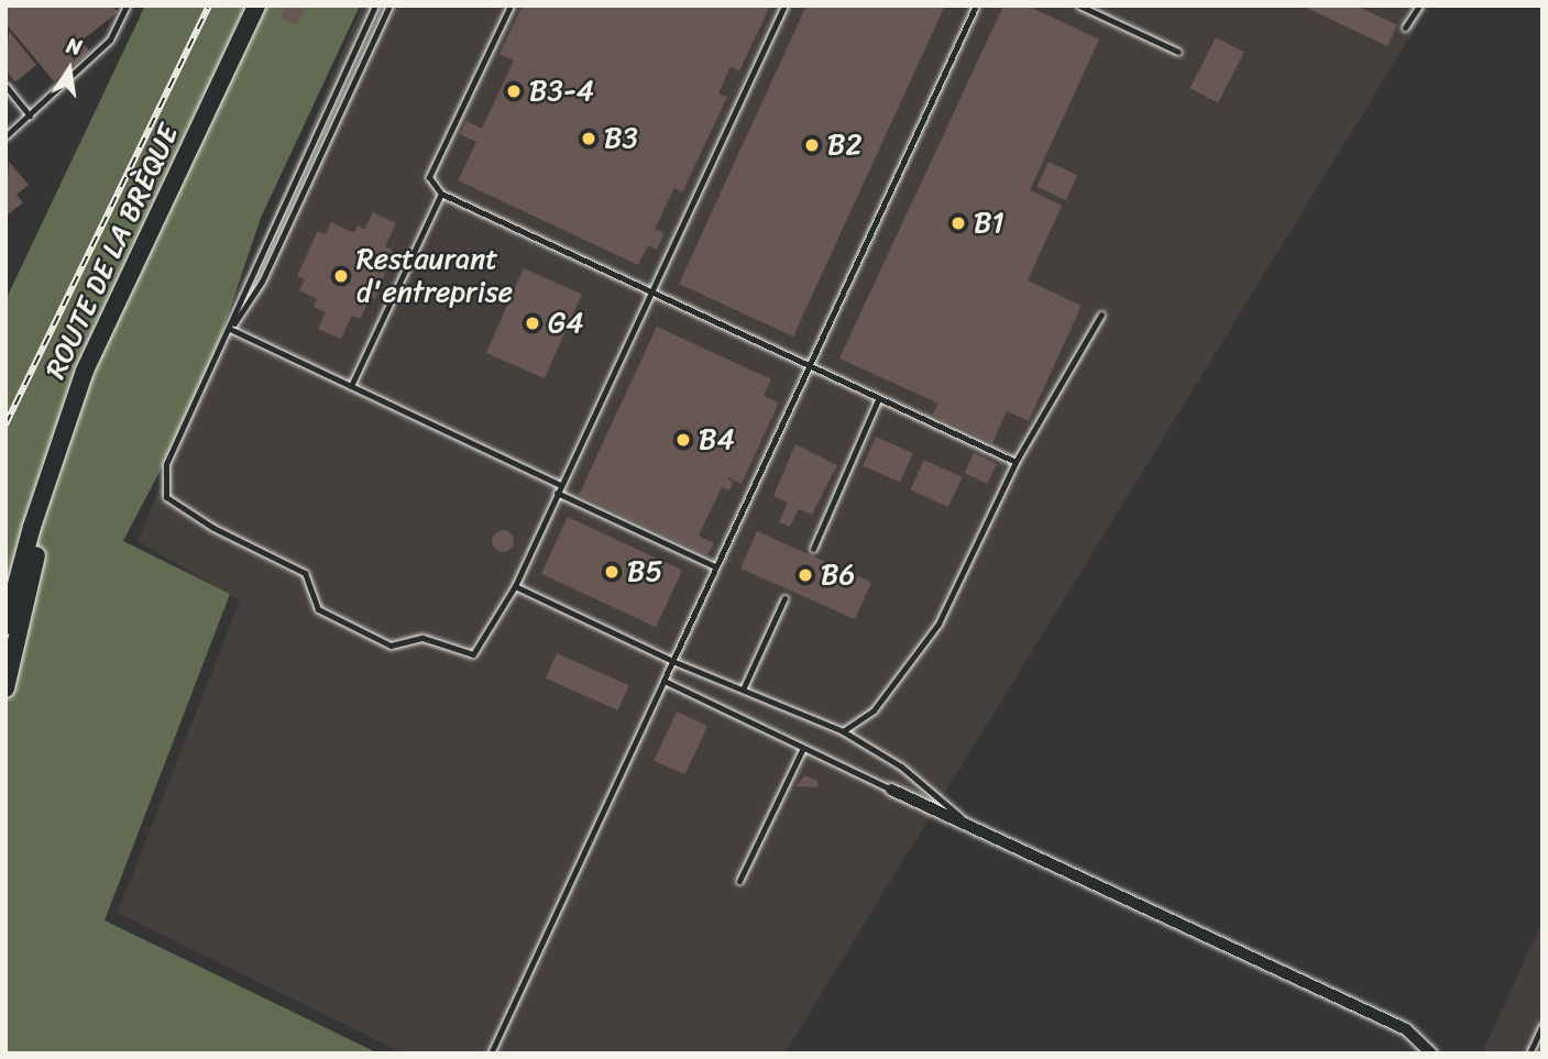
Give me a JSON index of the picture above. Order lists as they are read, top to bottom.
{
  "streets": {
    "main road": ["ROUTE DE LA BRÈQUE"]
  },
  "places": [
    "B3-4",
    "B3",
    "B2",
    "B1",
    "Restaurant d'entreprise",
    "G4",
    "B4",
    "B5",
    "B6"
  ],
  "north": "top"
}
